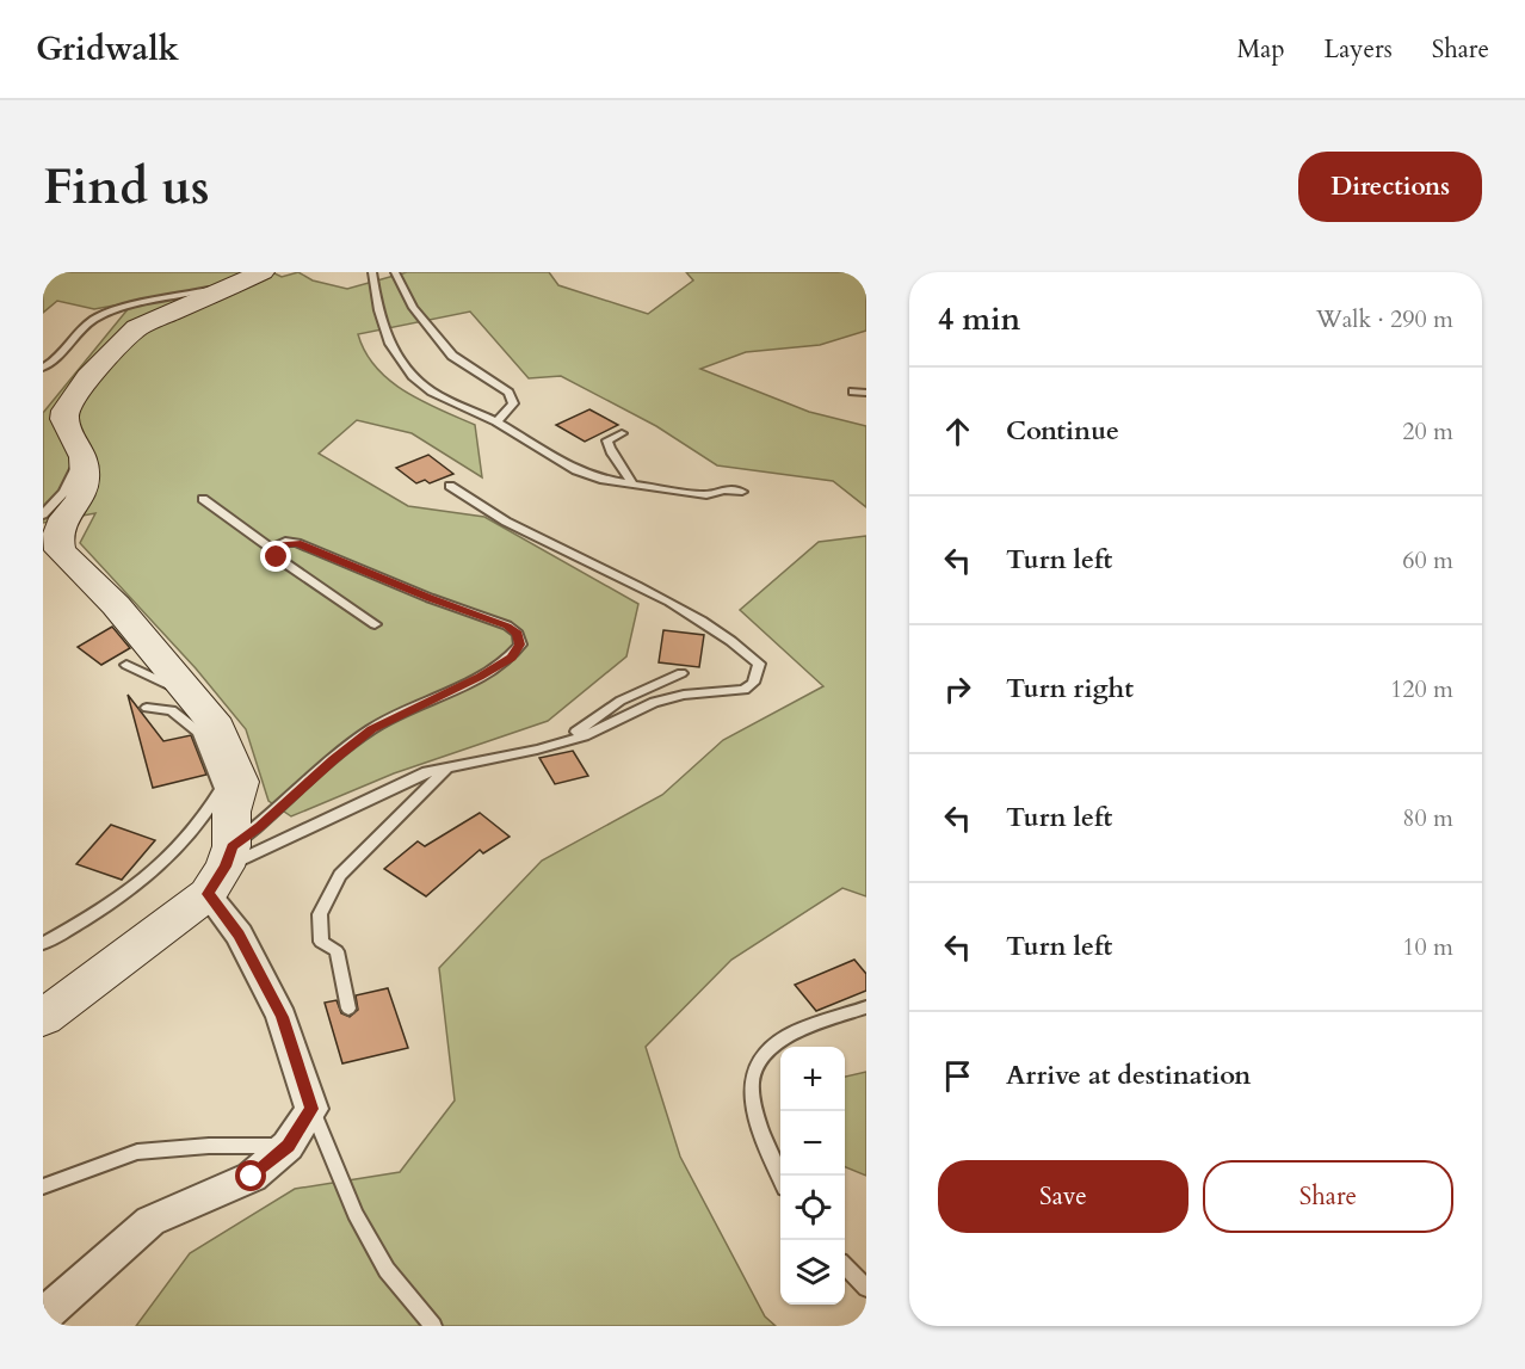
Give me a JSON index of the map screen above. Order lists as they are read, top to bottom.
{
  "page": {
    "header": "Gridwalk",
    "nav": ["Map", "Layers", "Share"],
    "buttons": [
      "Directions",
      ["Save", "Share"]
    ],
    "title": "Find us",
    "heading": ["4 min", "Walk · 290 m"],
    "list": [
      ["Continue", "20 m"],
      ["Turn left", "60 m"],
      ["Turn right", "120 m"],
      ["Turn left", "80 m"],
      ["Turn left", "10 m"],
      "Arrive at destination"
    ],
    "map_buttons": ["+", "−"]
  }
}
